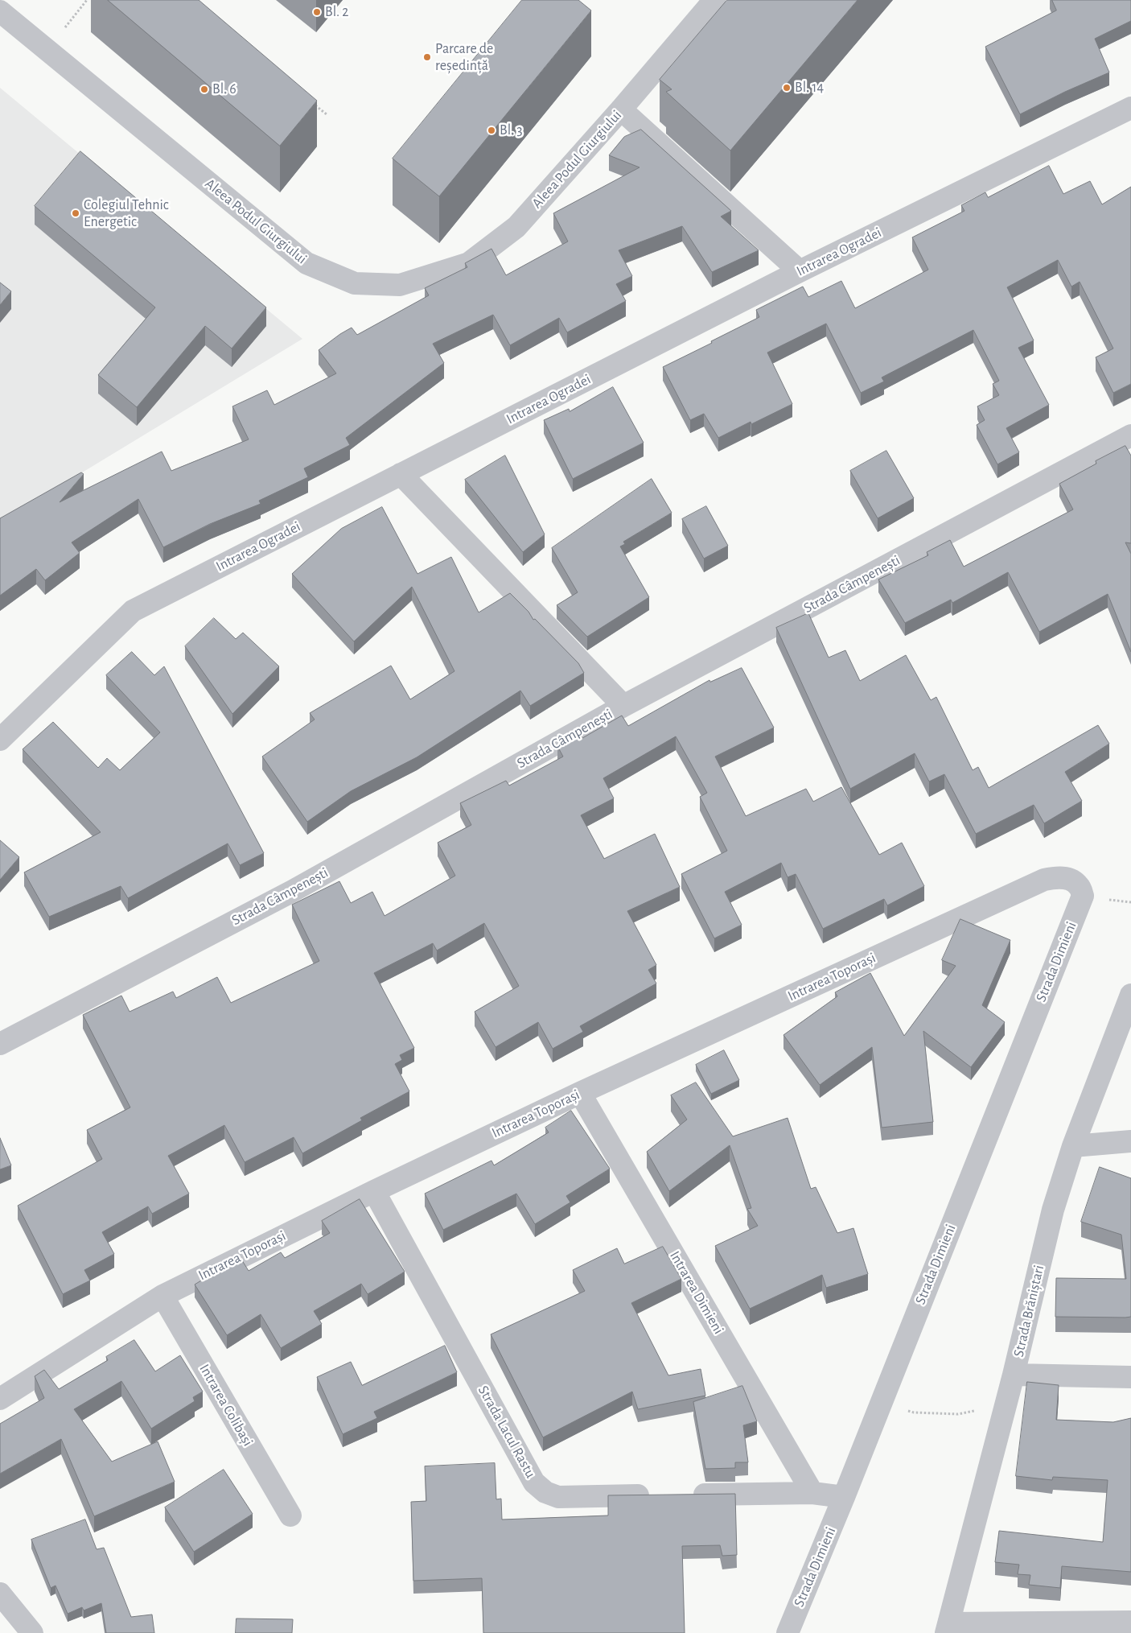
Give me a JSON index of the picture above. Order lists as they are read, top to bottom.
{
  "streets": {
    "street": [
      "Aleea Podul Giurgiului",
      "Intrarea Ogradei",
      "Strada Câmpenești",
      "Strada Dimieni",
      "Intrarea Toporași",
      "Intrarea Dimieni",
      "Strada Brăniștari",
      "Intrarea Colibași",
      "Strada Lacul Rastu"
    ]
  },
  "crossings": [
    ["Strada Dimieni", "Intrarea Toporași"],
    ["Intrarea Toporași", "Intrarea Dimieni"],
    ["Intrarea Toporași", "Intrarea Colibași"],
    ["Intrarea Toporași", "Strada Lacul Rastu"]
  ],
  "places": [
    "Bl. 2",
    "Parcare de reședință",
    "Bl. 14",
    "Bl. 6",
    "Bl. 3",
    "Colegiul Tehnic Energetic"
  ]
}
